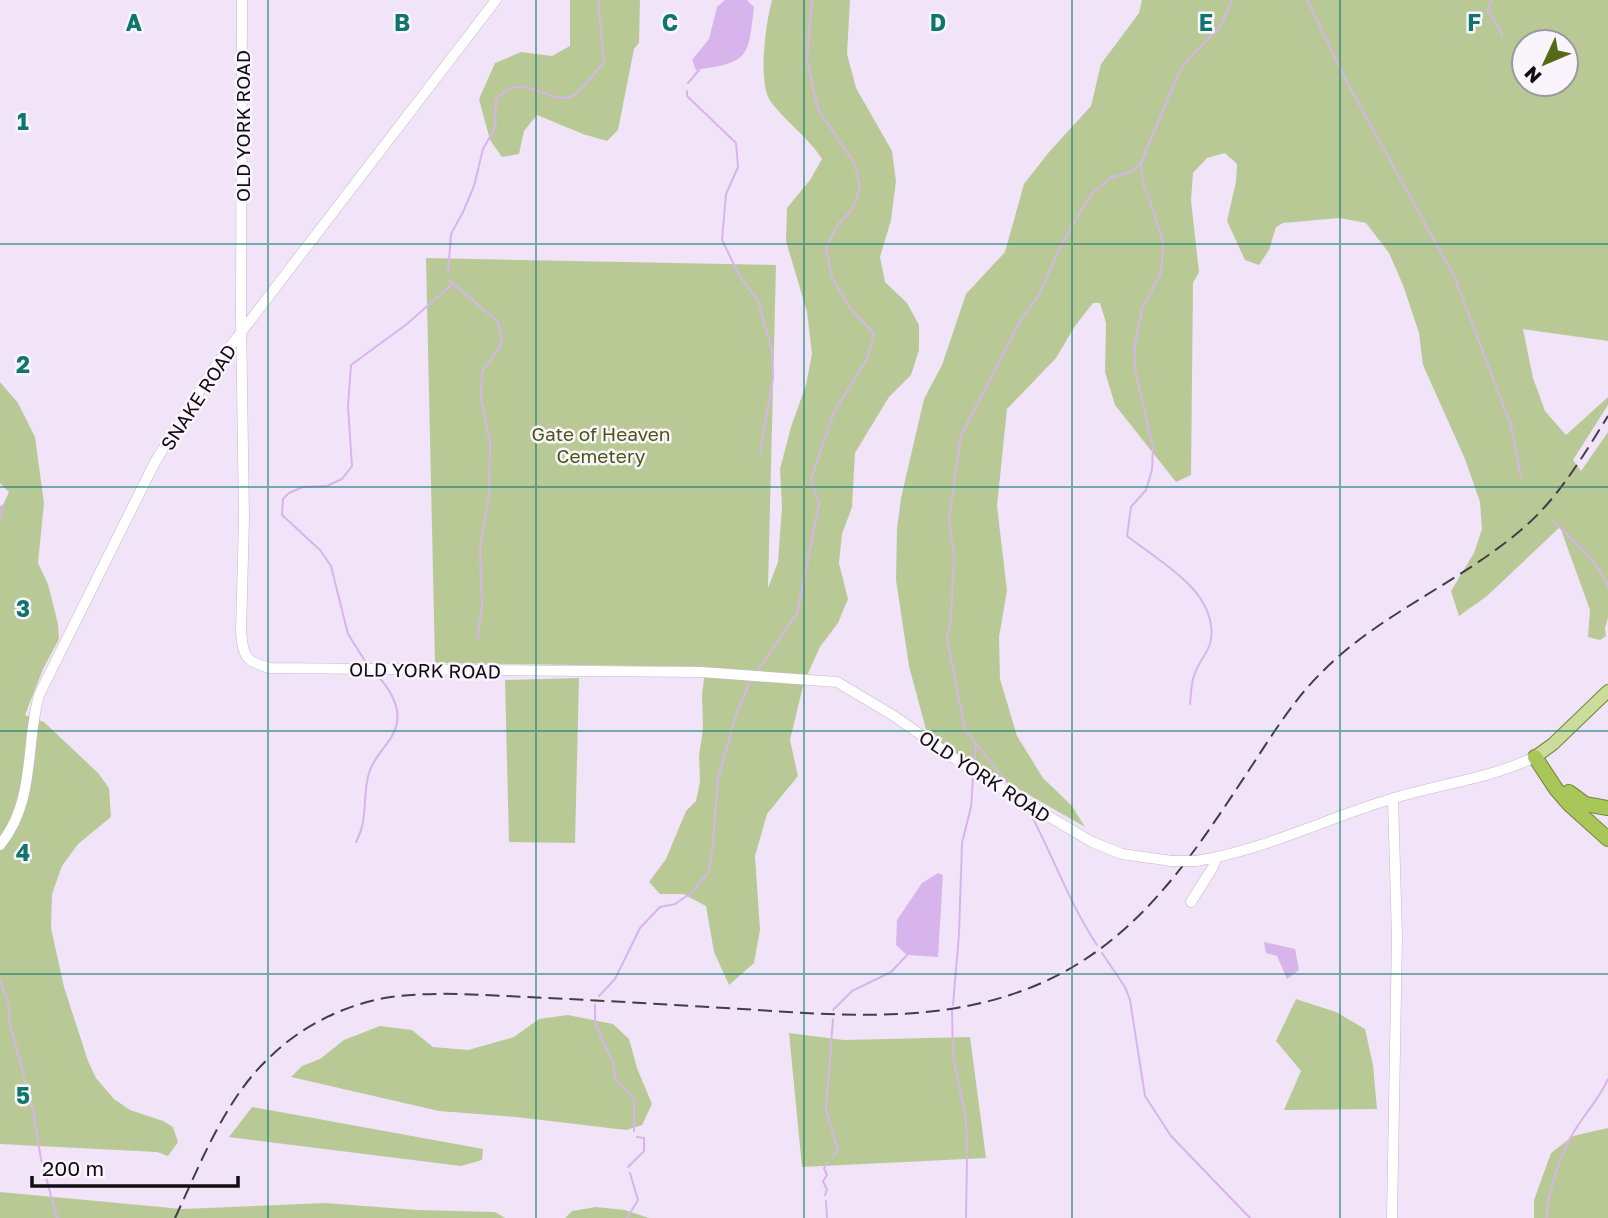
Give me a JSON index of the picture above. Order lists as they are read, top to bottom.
{
  "streets": {
    "main road": ["OLD YORK ROAD"],
    "street": ["SNAKE ROAD"]
  },
  "crossings": [
    ["OLD YORK ROAD", "SNAKE ROAD"]
  ],
  "parks": ["Gate of Heaven Cemetery"],
  "scale_bar": "200 m",
  "north": "bottom left",
  "grid": {
    "columns": [
      "A",
      "B",
      "C",
      "D",
      "E",
      "F"
    ],
    "rows": [
      "1",
      "2",
      "3",
      "4",
      "5"
    ]
  }
}
